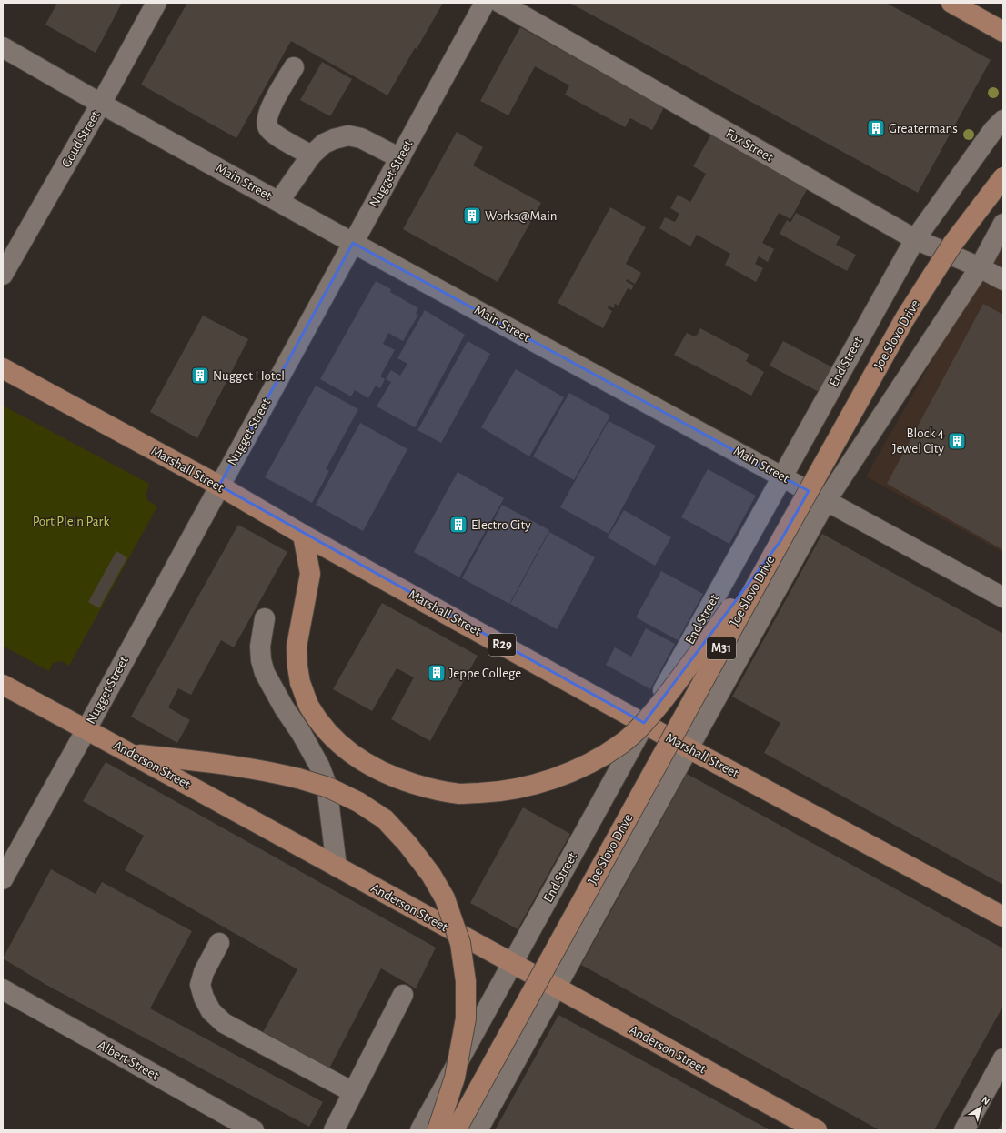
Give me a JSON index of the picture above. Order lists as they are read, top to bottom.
{
  "streets": {
    "main road": [
      "Joe Slovo Drive",
      "Marshall Street",
      "R29",
      "M31",
      "Anderson Street"
    ],
    "street": [
      "Goud Street",
      "Fox Street",
      "Nugget Street",
      "Main Street",
      "End Street",
      "Albert Street"
    ]
  },
  "crossings": [
    ["Goud Street", "Main Street"],
    ["Fox Street", "End Street"],
    ["Nugget Street", "Main Street"],
    ["Nugget Street", "Marshall Street"],
    ["Nugget Street", "Anderson Street"],
    ["Main Street", "End Street"],
    ["End Street", "Marshall Street"],
    ["End Street", "Anderson Street"]
  ],
  "parks": ["Port Plein Park"],
  "places": {
    "building": [
      "Greatermans",
      "Works@Main",
      "Nugget Hotel",
      "Block 4 Jewel City",
      "Electro City",
      "Jeppe College"
    ]
  },
  "north": "top right"
}
